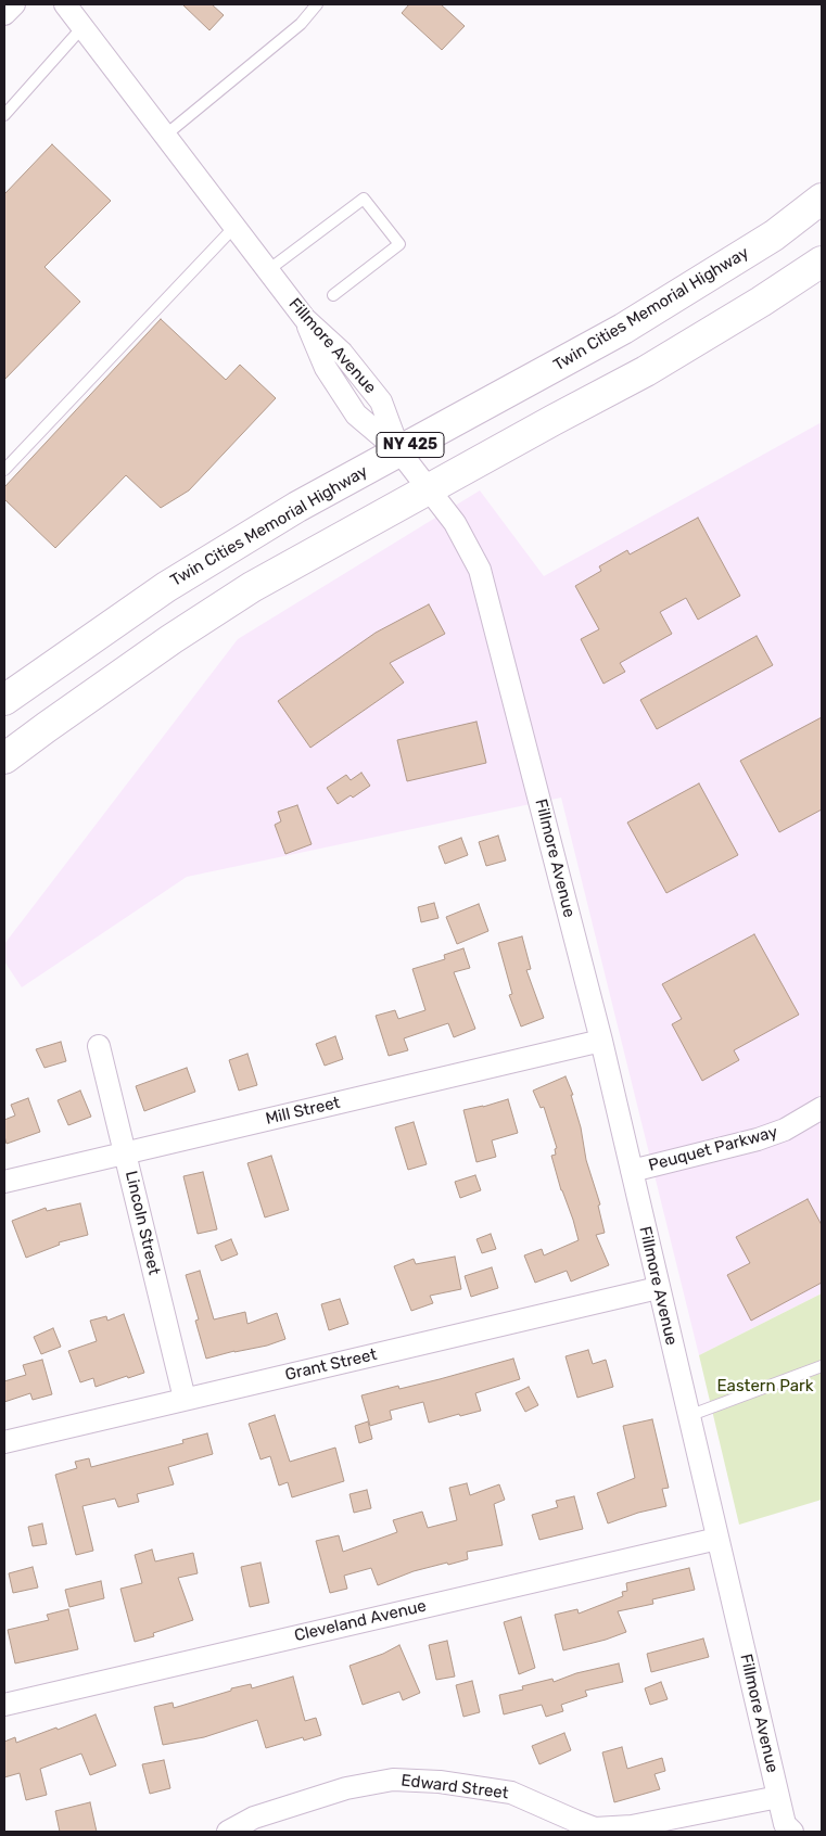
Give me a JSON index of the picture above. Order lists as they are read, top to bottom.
{
  "streets": {
    "main road": ["Twin Cities Memorial Highway", "NY 425"],
    "street": [
      "Fillmore Avenue",
      "Mill Street",
      "Peuquet Parkway",
      "Lincoln Street",
      "Grant Street",
      "Cleveland Avenue",
      "Edward Street"
    ]
  },
  "crossings": [
    ["Twin Cities Memorial Highway", "Fillmore Avenue"],
    ["Fillmore Avenue", "NY 425"],
    ["Fillmore Avenue", "Mill Street"],
    ["Fillmore Avenue", "Peuquet Parkway"],
    ["Fillmore Avenue", "Grant Street"],
    ["Fillmore Avenue", "Cleveland Avenue"],
    ["Fillmore Avenue", "Edward Street"],
    ["Mill Street", "Lincoln Street"],
    ["Lincoln Street", "Grant Street"]
  ],
  "parks": ["Eastern Park"]
}
